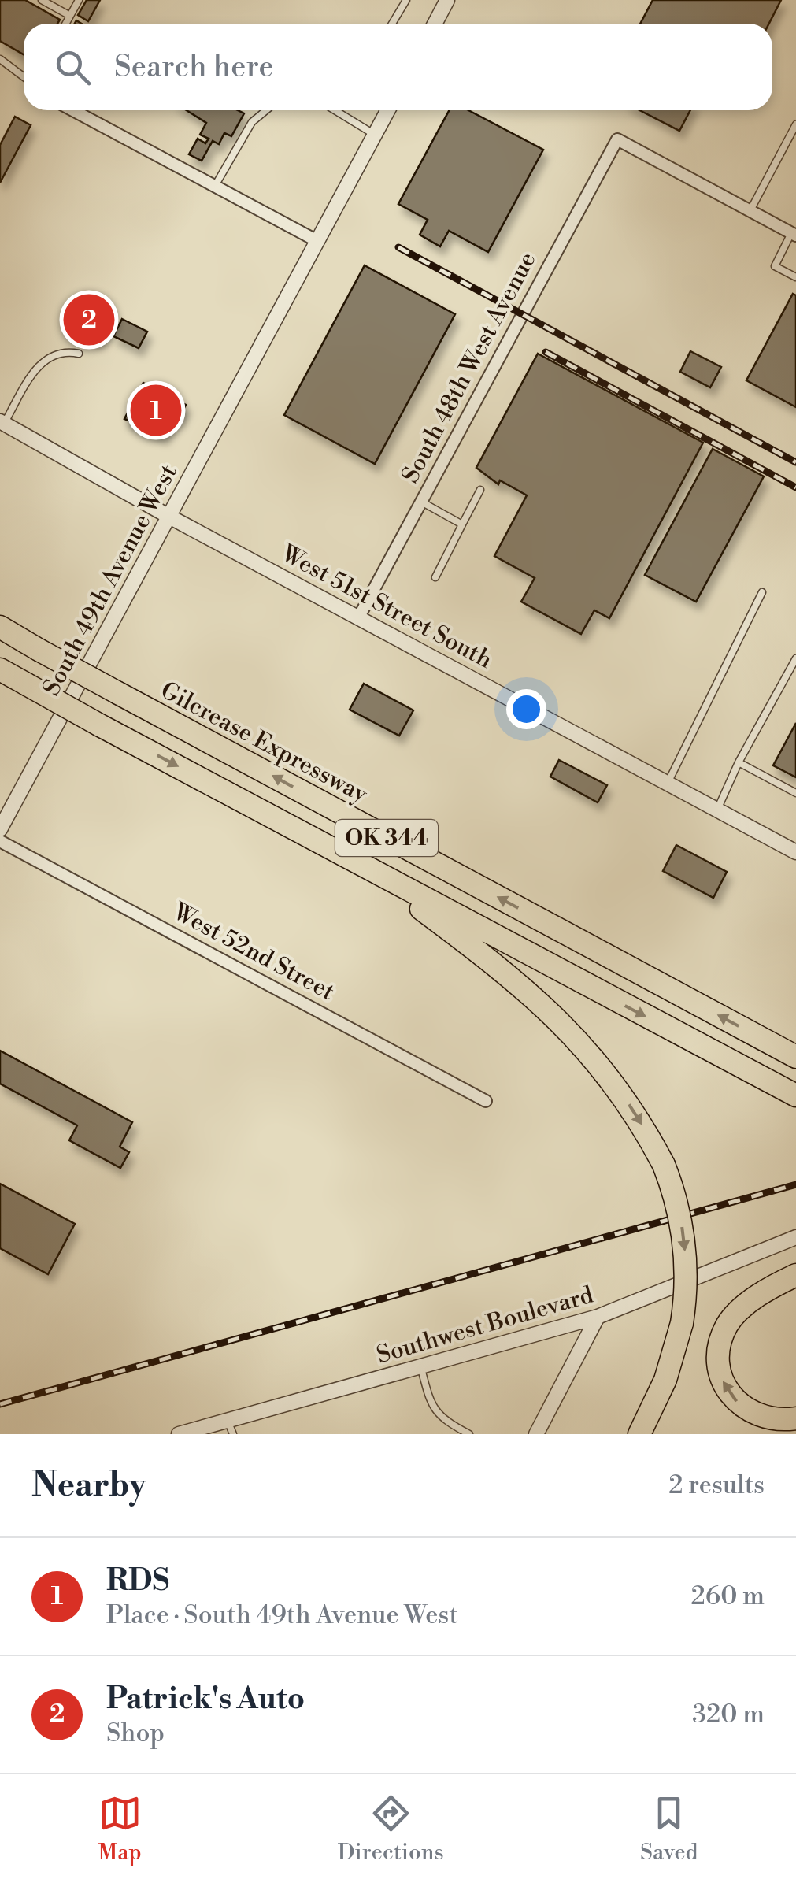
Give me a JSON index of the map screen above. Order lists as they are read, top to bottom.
{
  "streets": {
    "highway": ["Gilcrease Expressway", "OK 344"],
    "street": [
      "South 48th West Avenue",
      "South 49th Avenue West",
      "West 51st Street South",
      "West 52nd Street",
      "Southwest Boulevard"
    ]
  },
  "crossings": [
    ["South 48th West Avenue", "West 51st Street South"],
    ["South 49th Avenue West", "West 51st Street South"]
  ],
  "page": {
    "search": "Search here",
    "pins": ["2", "1"],
    "heading": ["Nearby", "2 results"],
    "list": [
      {
        "mark": "1",
        "name": "RDS",
        "note": "Place · South 49th Avenue West",
        "value": "260 m"
      },
      {
        "mark": "2",
        "name": "Patrick's Auto",
        "note": "Shop",
        "value": "320 m"
      }
    ],
    "nav": ["Map", "Directions", "Saved"]
  }
}
